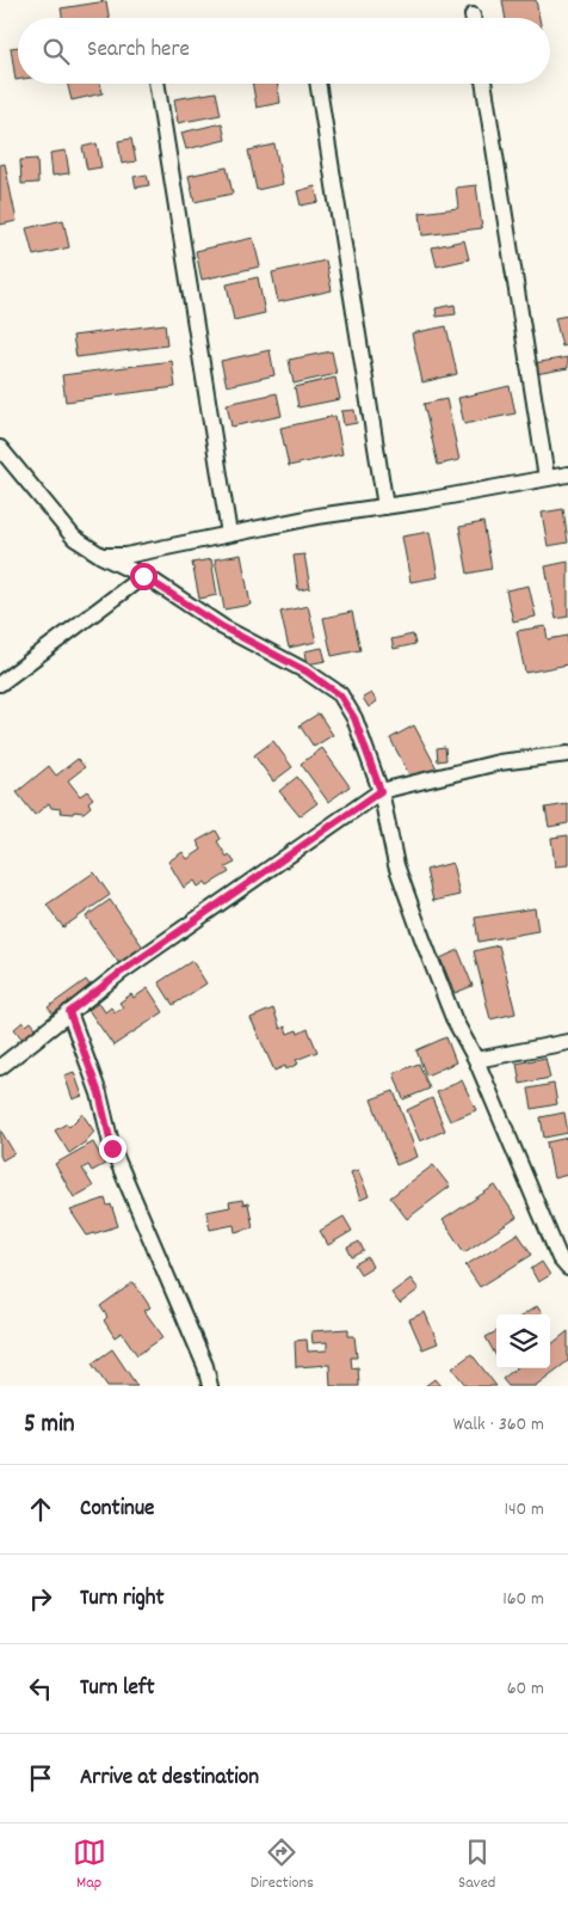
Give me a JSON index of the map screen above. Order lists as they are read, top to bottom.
{
  "page": {
    "search": "Search here",
    "heading": ["5 min", "Walk · 360 m"],
    "list": [
      ["Continue", "140 m"],
      ["Turn right", "160 m"],
      ["Turn left", "60 m"],
      "Arrive at destination"
    ],
    "nav": ["Map", "Directions", "Saved"]
  }
}
